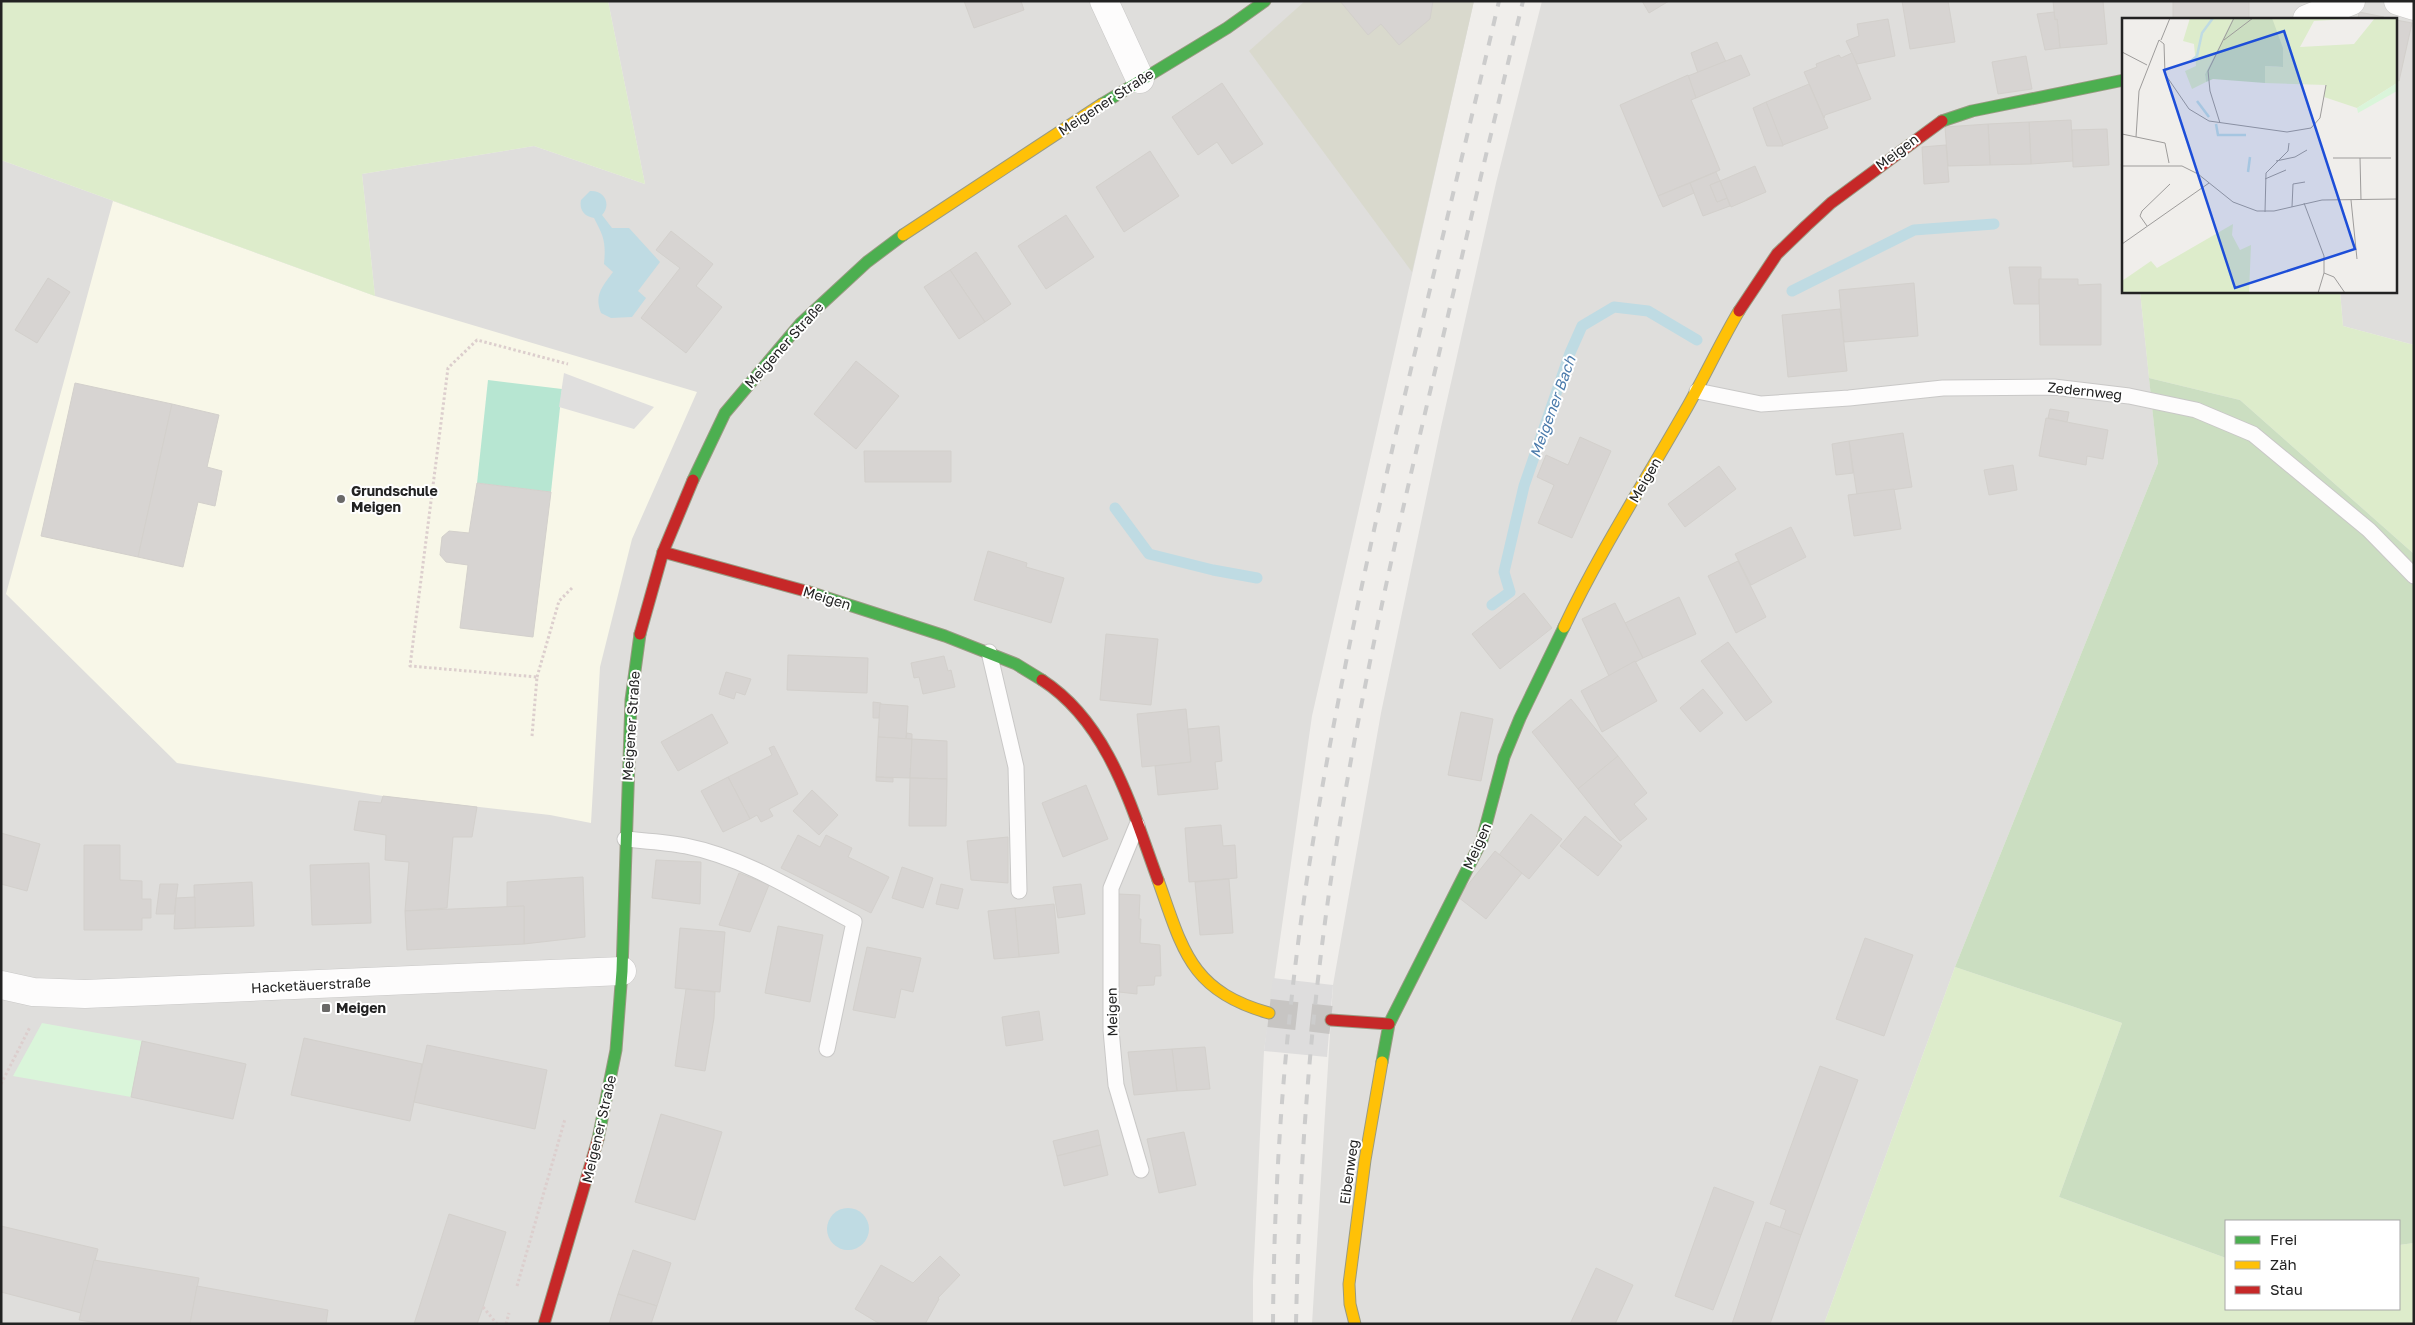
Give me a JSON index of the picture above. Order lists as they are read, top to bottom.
{
  "streets": {
    "street": [
      "Meigener Straße",
      "Meigen",
      "Hacketäuerstraße",
      "Eibenweg"
    ],
    "lane": ["Zedernweg"]
  },
  "crossings": [
    ["Meigener Straße", "Meigen"],
    ["Meigener Straße", "Hacketäuerstraße"],
    ["Meigen", "Zedernweg"],
    ["Meigen", "Eibenweg"]
  ],
  "water": ["Meigener Bach"],
  "places": {
    "other": ["Grundschule Meigen"],
    "transit": ["Meigen"]
  },
  "legend": ["Frei", "Zäh", "Stau"]
}
